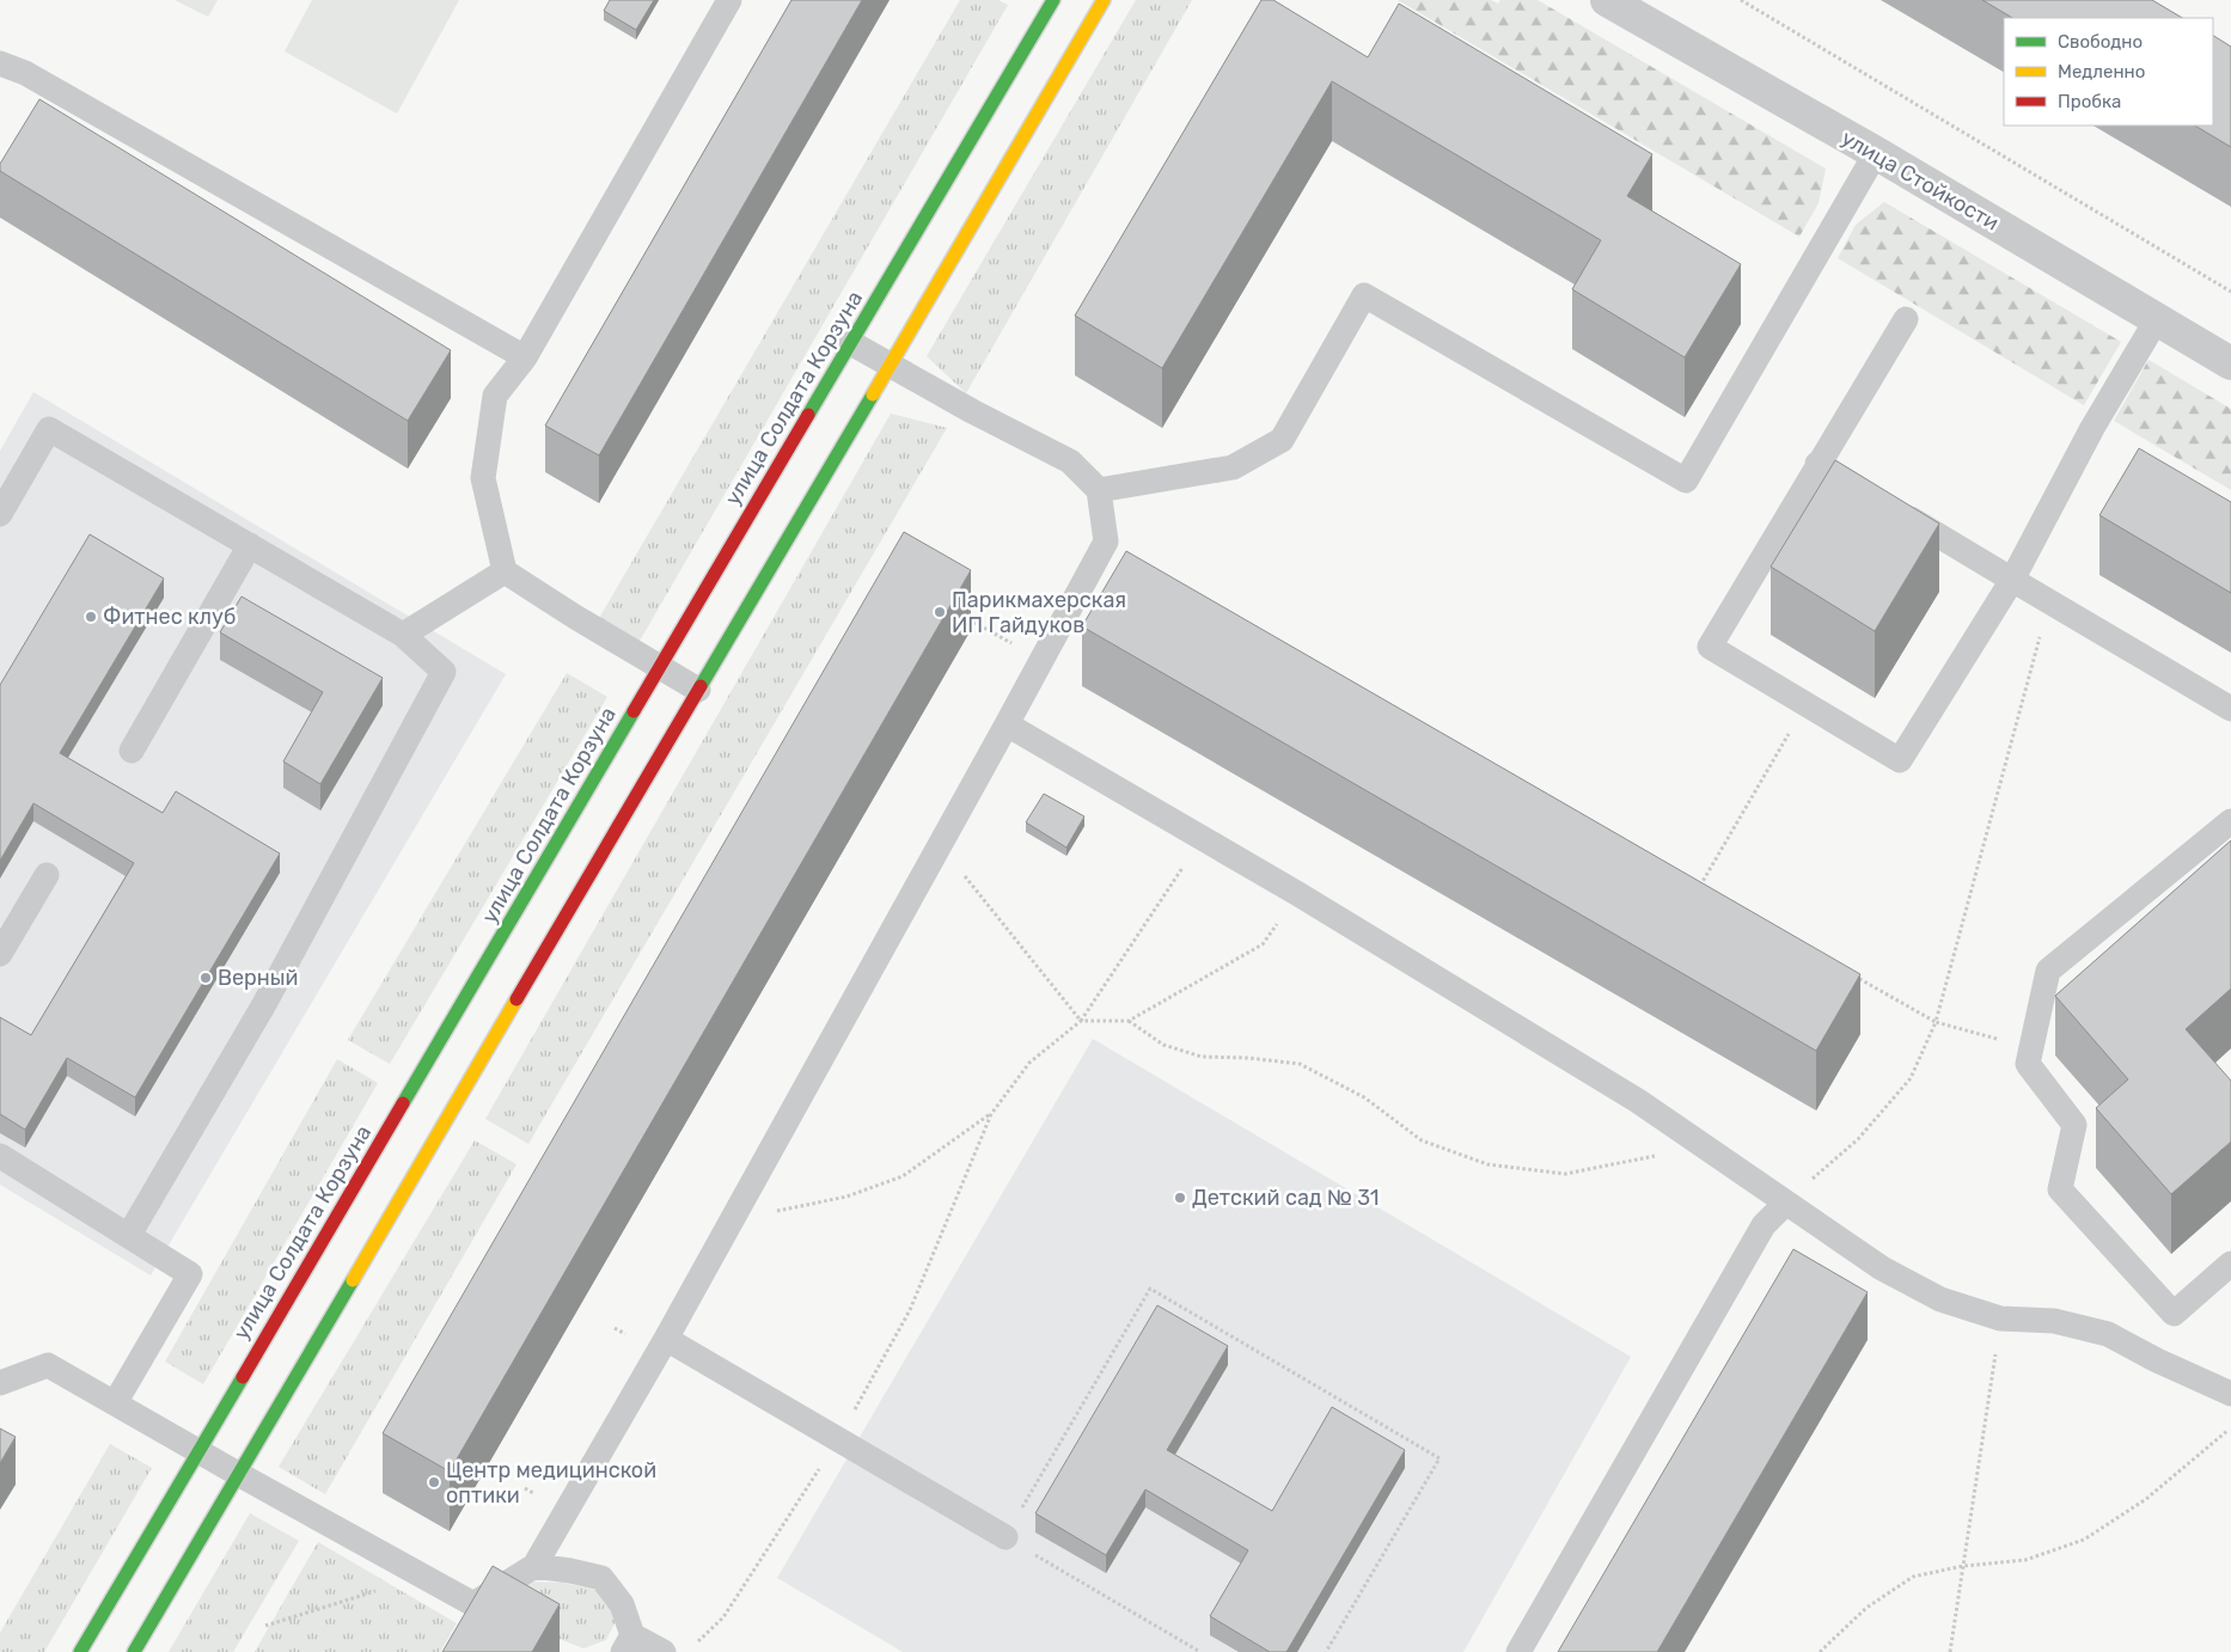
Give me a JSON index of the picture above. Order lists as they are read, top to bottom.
{
  "streets": {
    "street": ["улица Стойкости", "улица Солдата Корзуна"]
  },
  "places": [
    "Парикмахерская ИП Гайдуков",
    "Фитнес клуб",
    "Верный",
    "Детский сад № 31",
    "Центр медицинской оптики"
  ],
  "legend": ["Свободно", "Медленно", "Пробка"]
}
